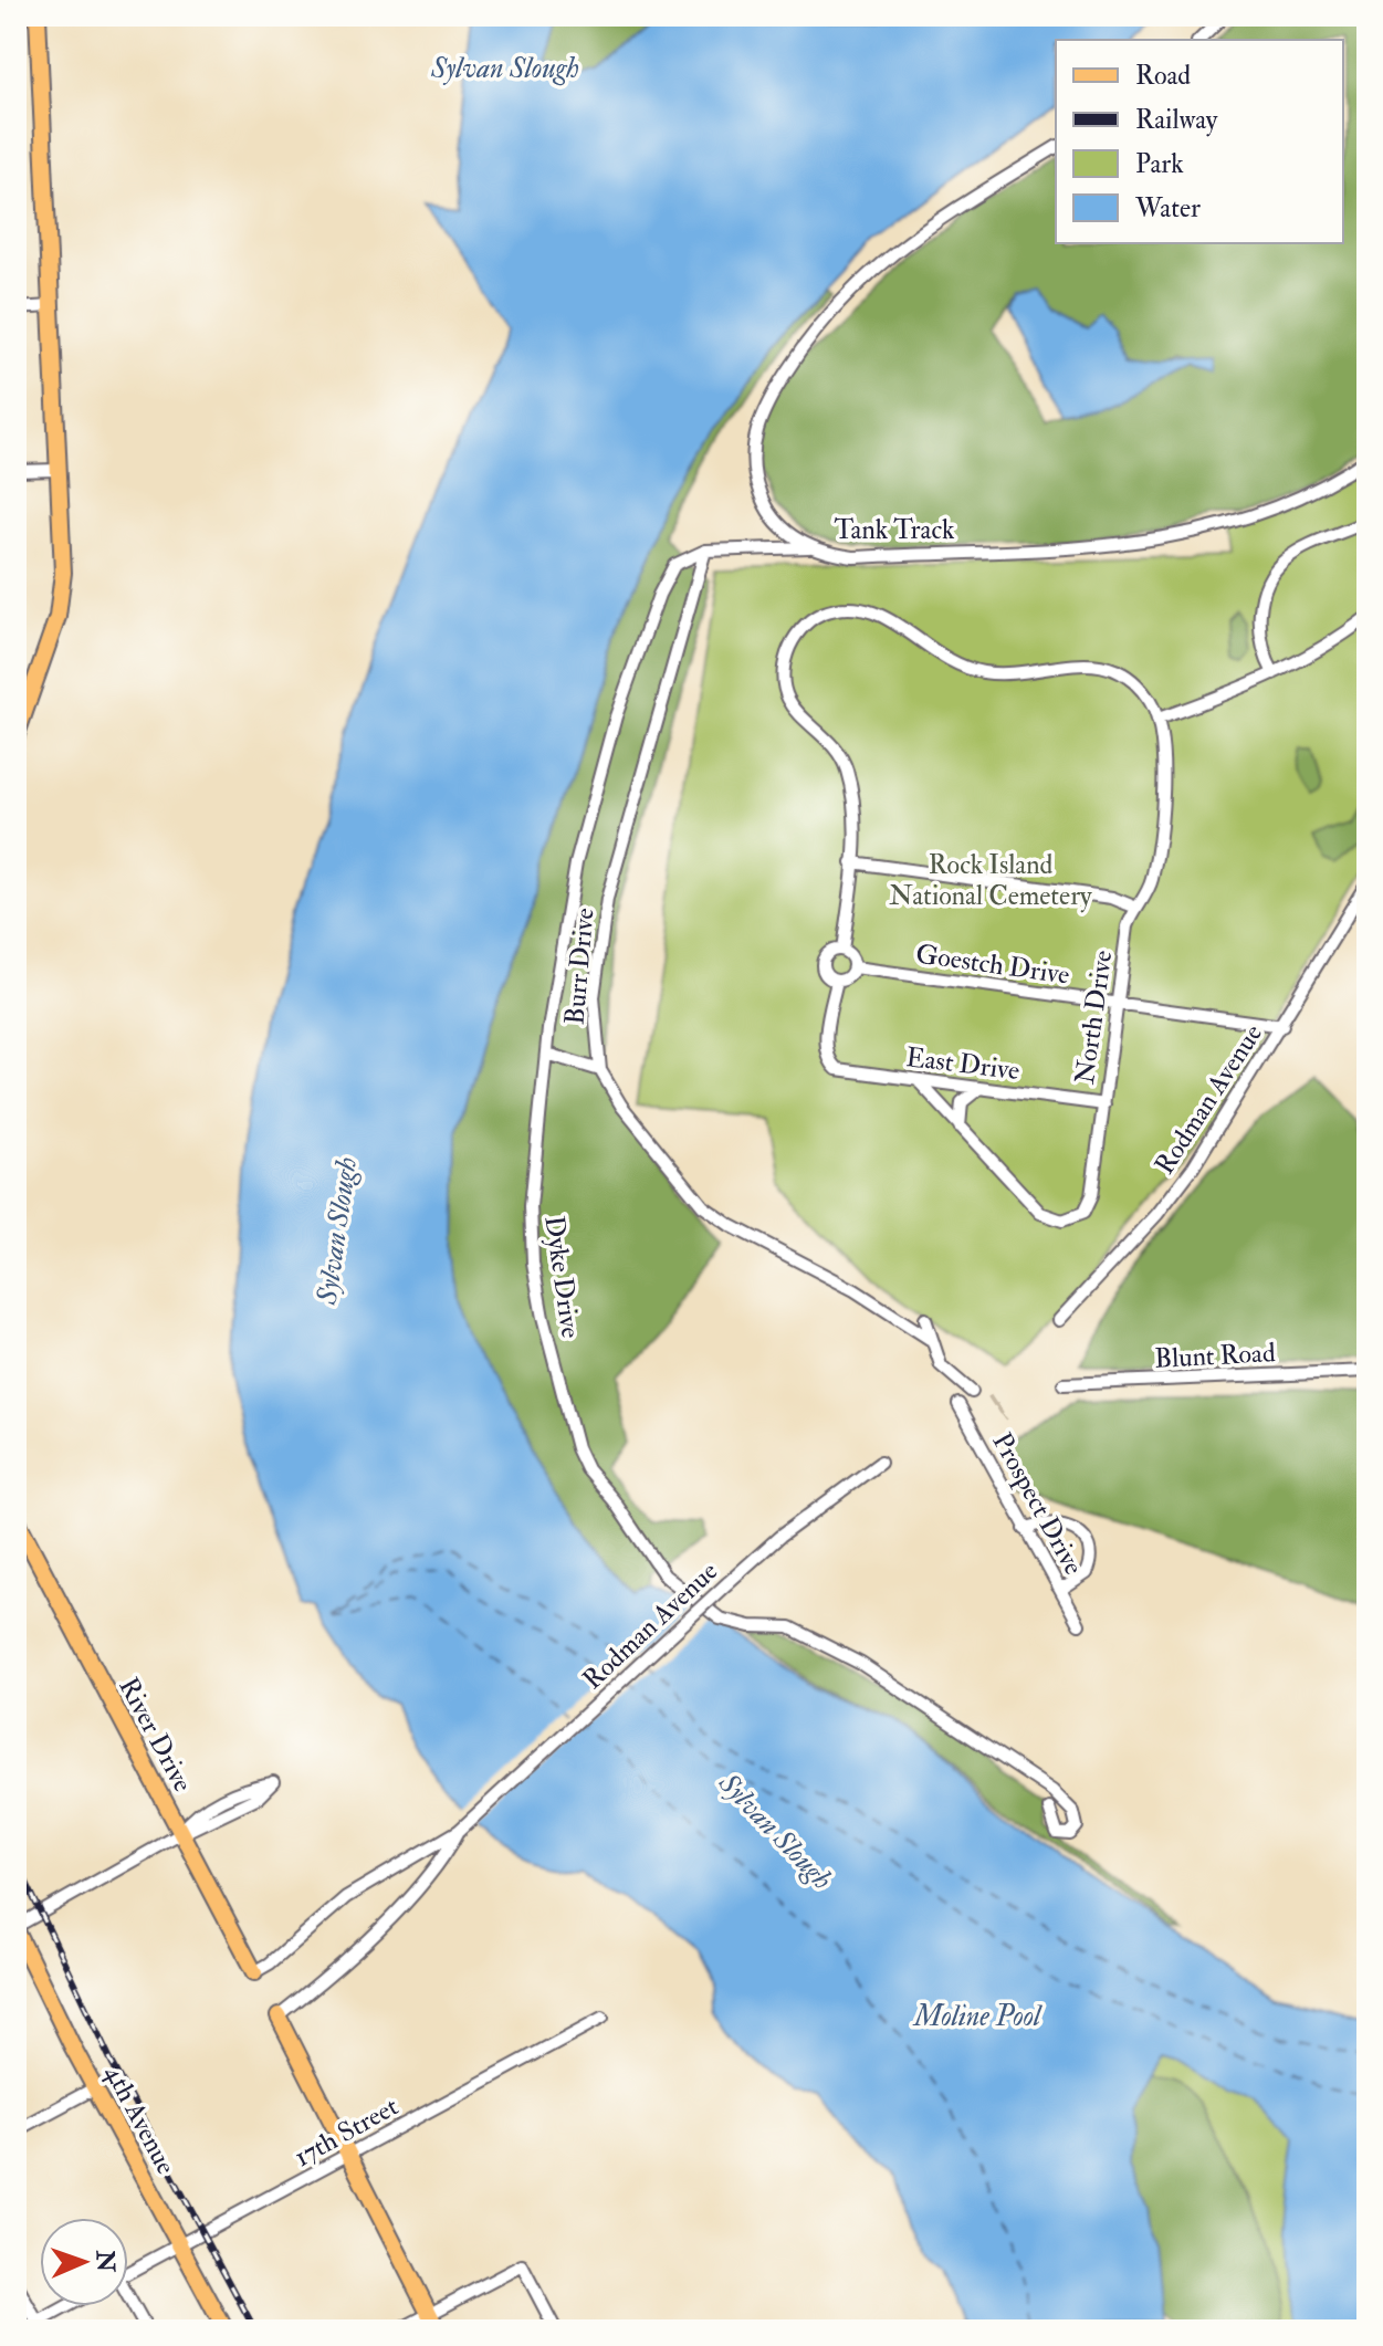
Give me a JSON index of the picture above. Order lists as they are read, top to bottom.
{
  "streets": {
    "main road": ["River Drive", "4th Avenue"],
    "street": [
      "Tank Track",
      "Goestch Drive",
      "Burr Drive",
      "North Drive",
      "East Drive",
      "Rodman Avenue",
      "Dyke Drive",
      "Blunt Road",
      "Prospect Drive",
      "17th Street"
    ]
  },
  "crossings": [
    ["Goestch Drive", "North Drive"],
    ["Goestch Drive", "East Drive"],
    ["Goestch Drive", "Rodman Avenue"],
    ["Burr Drive", "Dyke Drive"],
    ["North Drive", "East Drive"],
    ["4th Avenue", "17th Street"]
  ],
  "water": ["Sylvan Slough", "Moline Pool"],
  "parks": ["Rock Island National Cemetery"],
  "legend": [
    "Road",
    "Railway",
    "Park",
    "Water"
  ],
  "north": "right"
}
